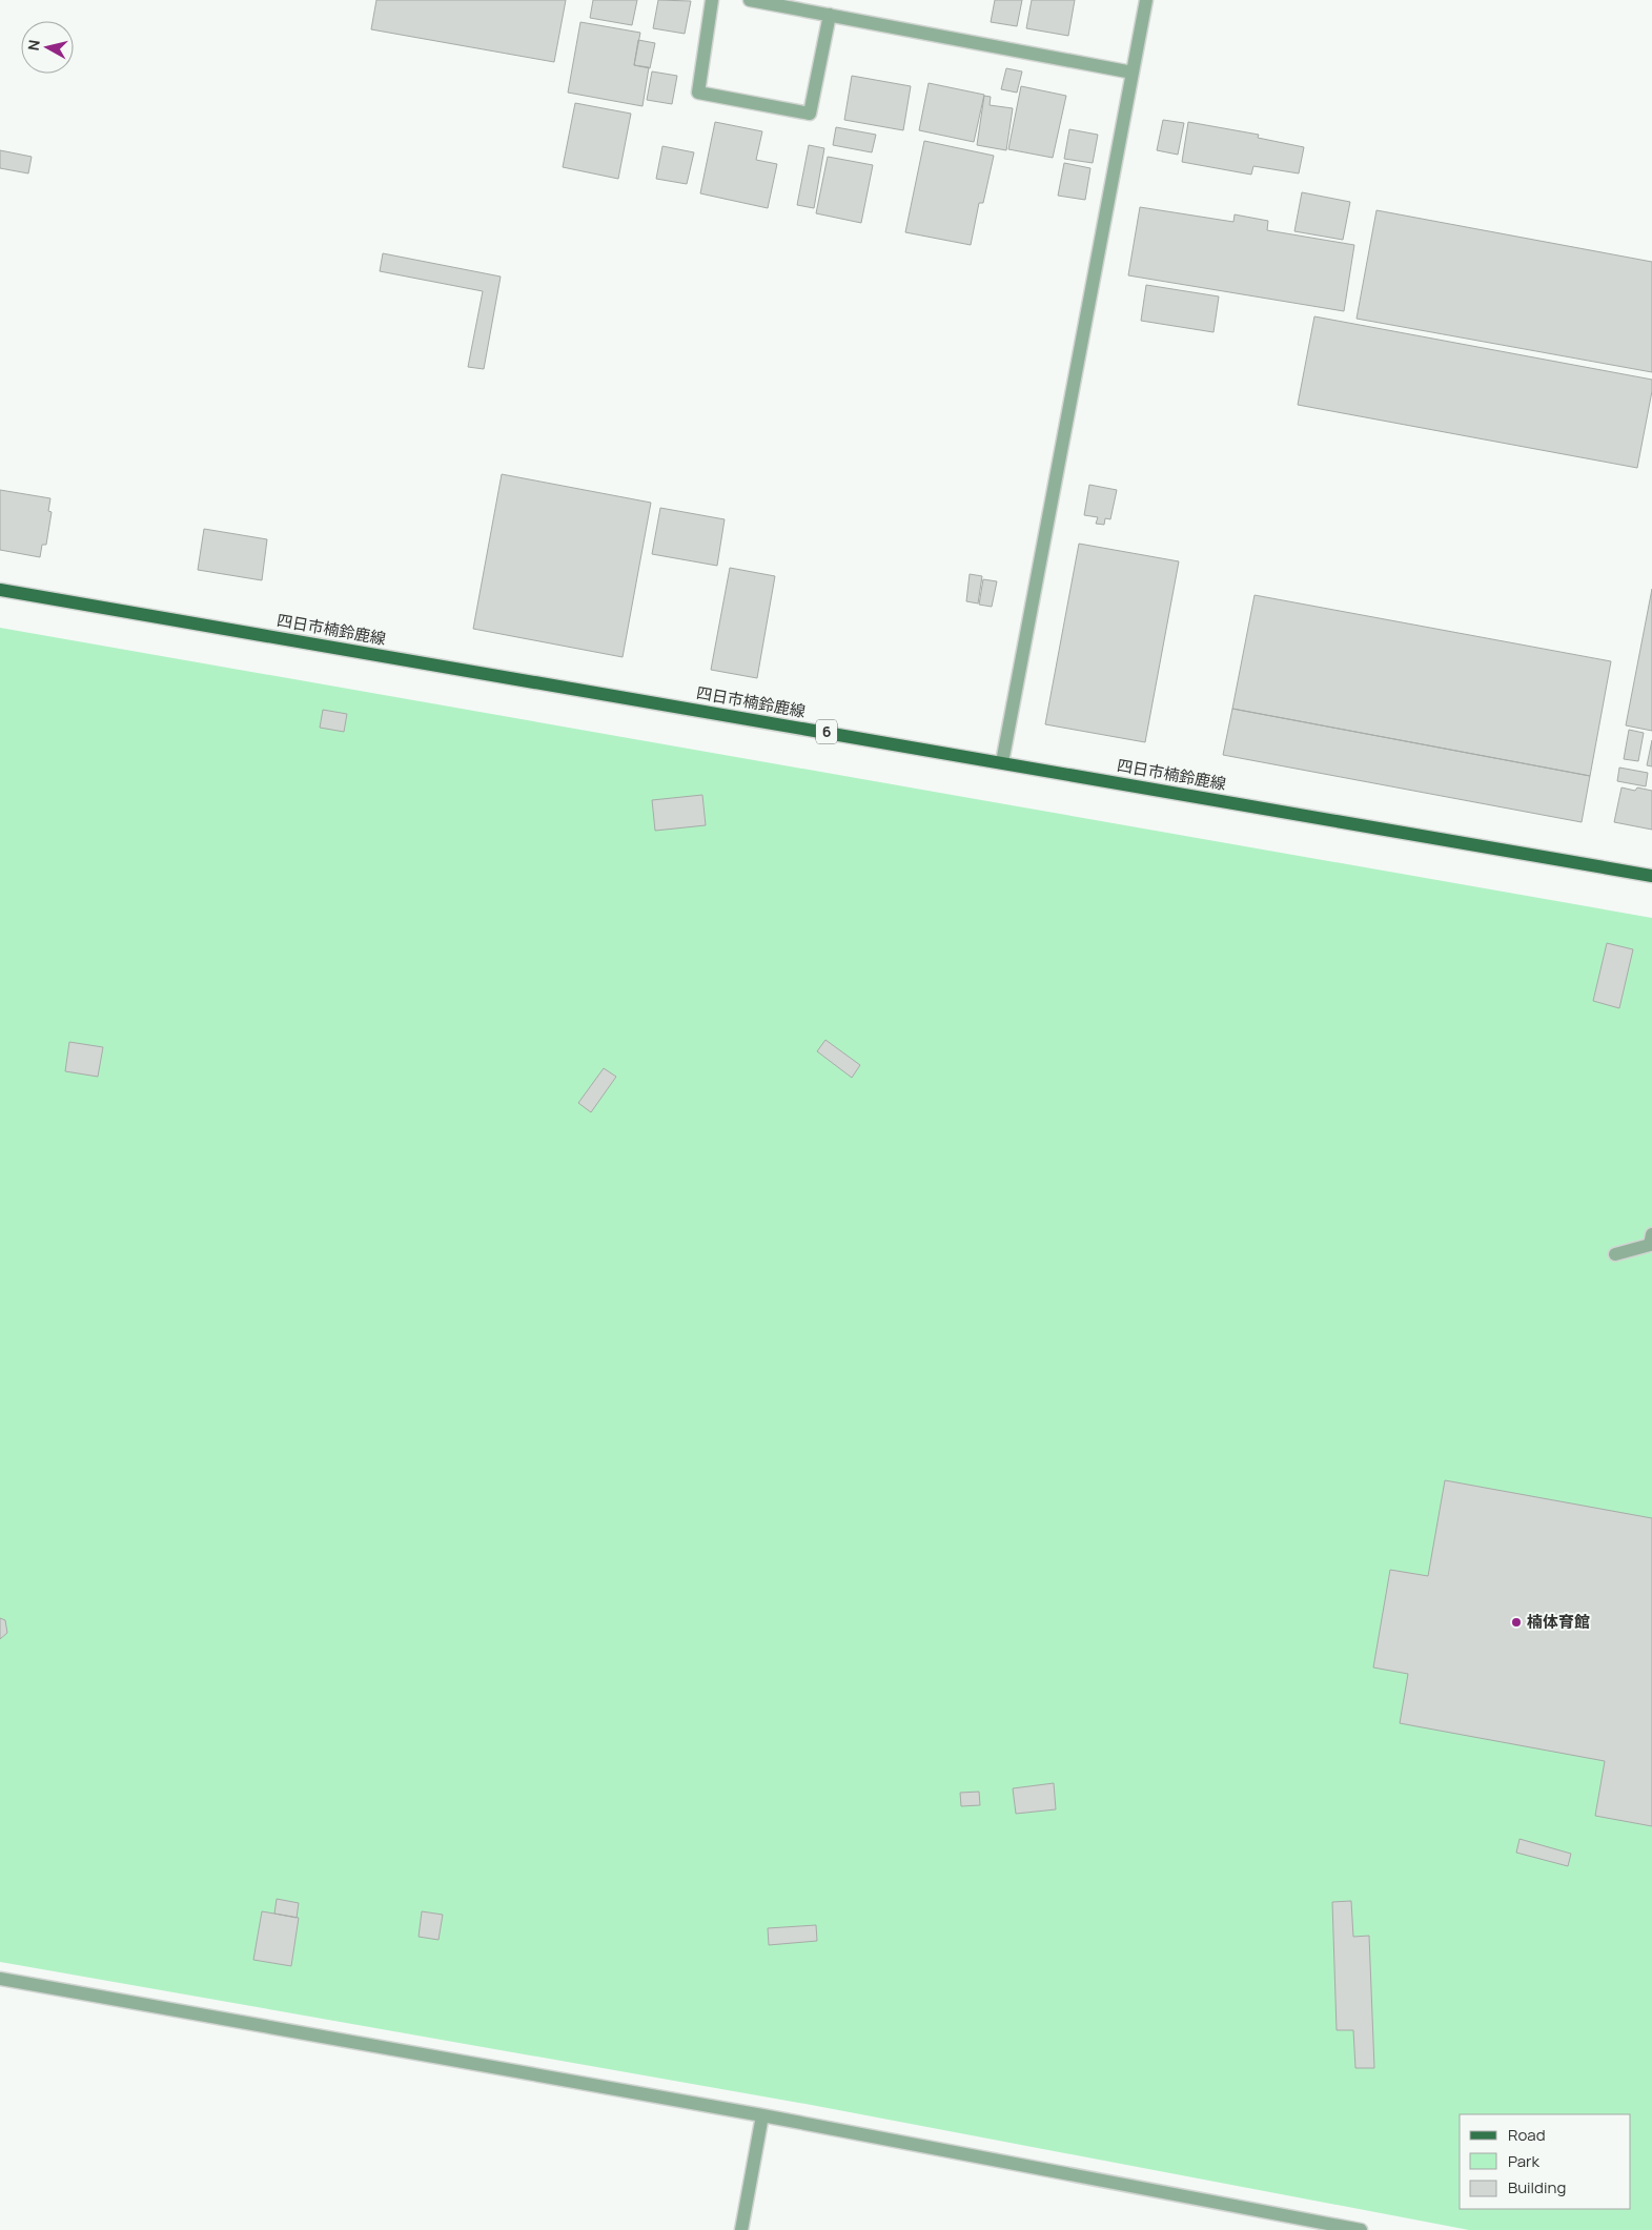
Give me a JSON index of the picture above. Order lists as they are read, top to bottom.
{
  "streets": {
    "main road": ["四日市楠鈴鹿線", "6"]
  },
  "places": ["楠体育館"],
  "legend": ["Road", "Park", "Building"],
  "north": "left"
}
